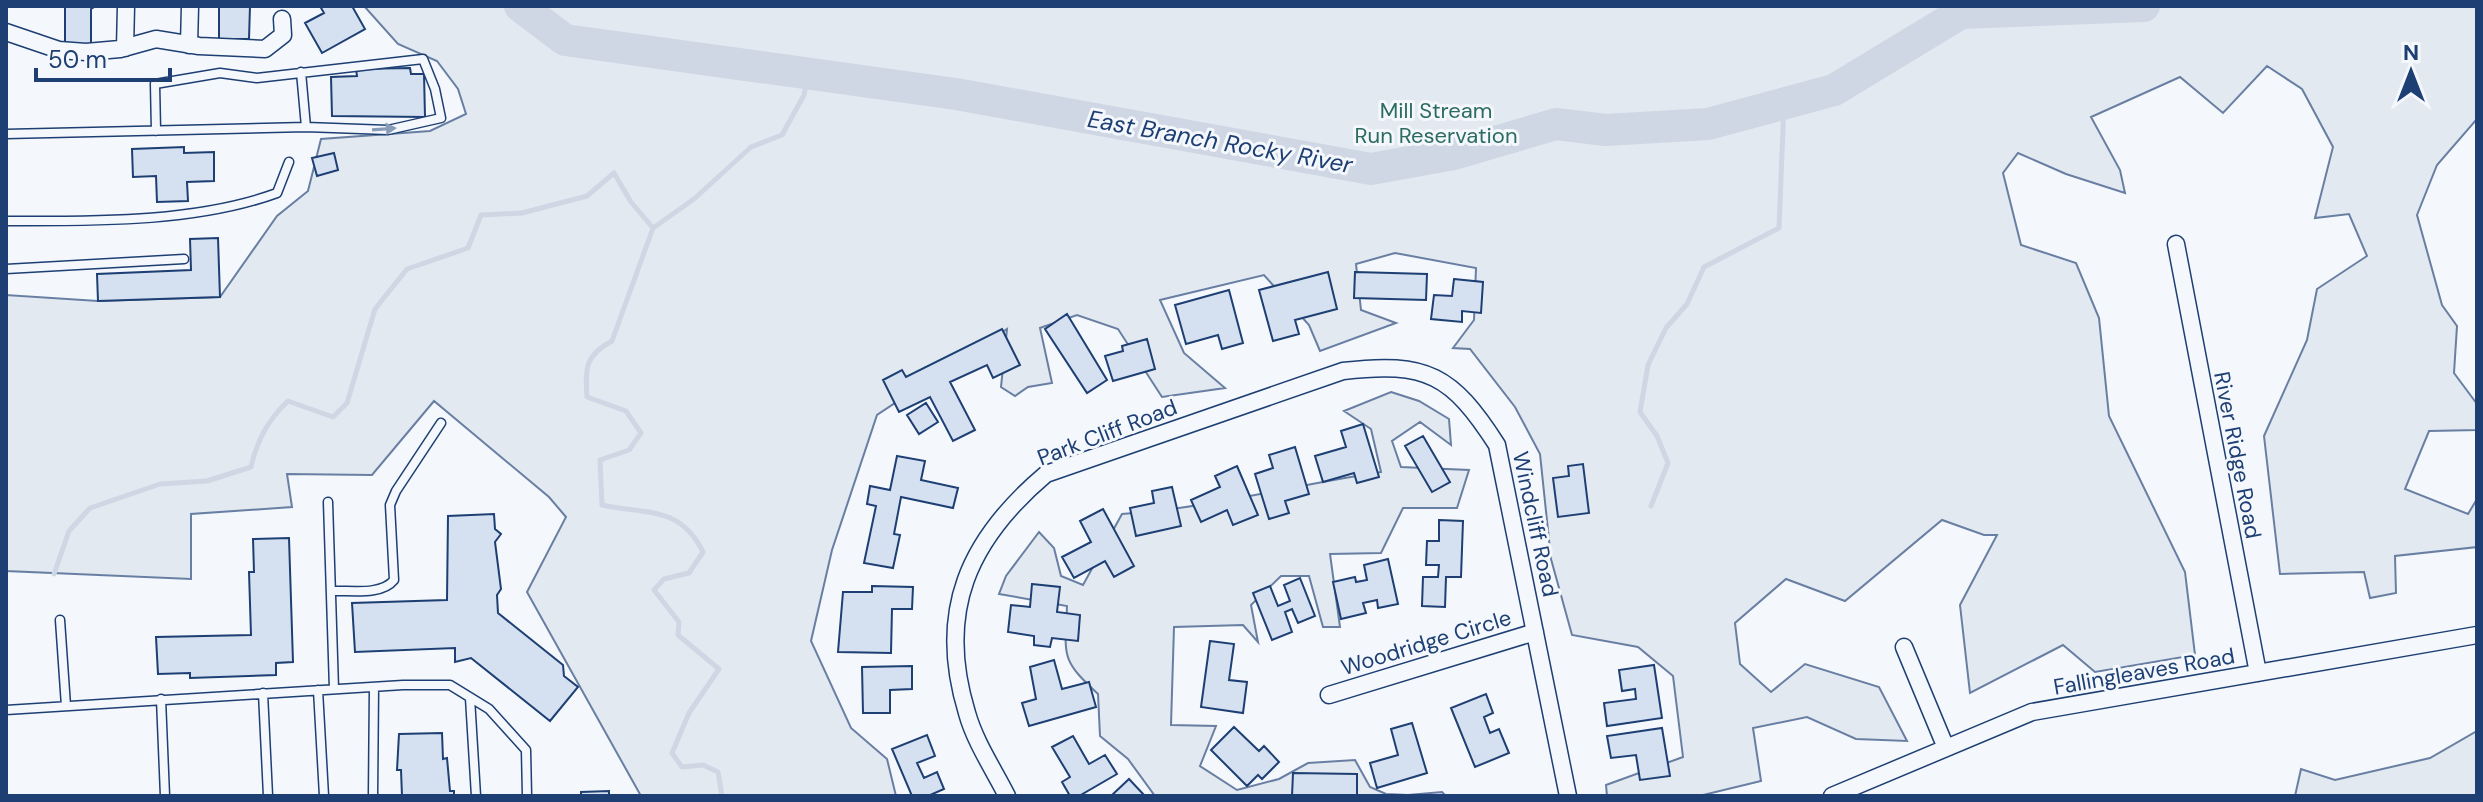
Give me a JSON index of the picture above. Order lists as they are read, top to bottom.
{
  "streets": {
    "street": [
      "Park Cliff Road",
      "River Ridge Road",
      "Windcliff Road",
      "Woodridge Circle",
      "Fallingleaves Road"
    ]
  },
  "crossings": [
    ["Park Cliff Road", "Windcliff Road"],
    ["River Ridge Road", "Fallingleaves Road"],
    ["Windcliff Road", "Woodridge Circle"]
  ],
  "water": ["East Branch Rocky River"],
  "parks": ["Mill Stream Run Reservation"],
  "scale_bar": "50 m",
  "north": "top"
}
